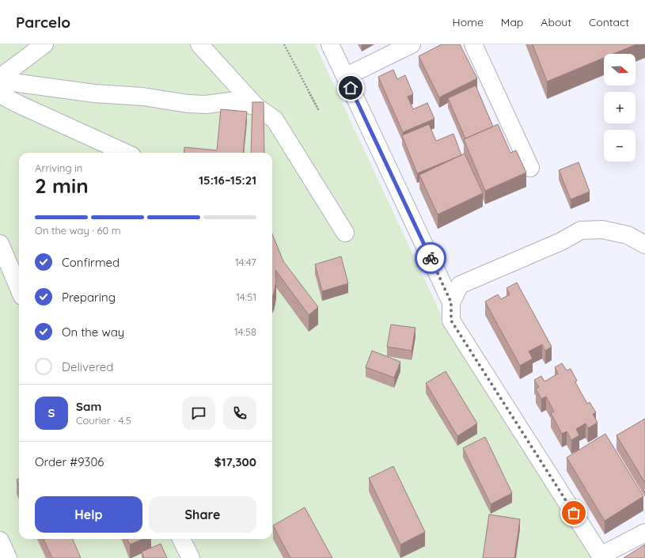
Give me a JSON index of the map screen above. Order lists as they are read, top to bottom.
{
  "north": "right",
  "page": {
    "header": "Parcelo",
    "nav": [
      "Home",
      "Map",
      "About",
      "Contact"
    ],
    "map_buttons": ["+", "−"],
    "heading": ["2 min", "Arriving in", "15:16–15:21"],
    "panel": [
      "Sam",
      "Courier · 4.5",
      "Order #9306",
      "$17,300"
    ],
    "bar": "On the way · 60 m",
    "list": [
      ["Confirmed", "14:47"],
      ["Preparing", "14:51"],
      ["On the way", "14:58"],
      "Delivered"
    ],
    "round": "S",
    "buttons": ["Help", "Share"]
  }
}
